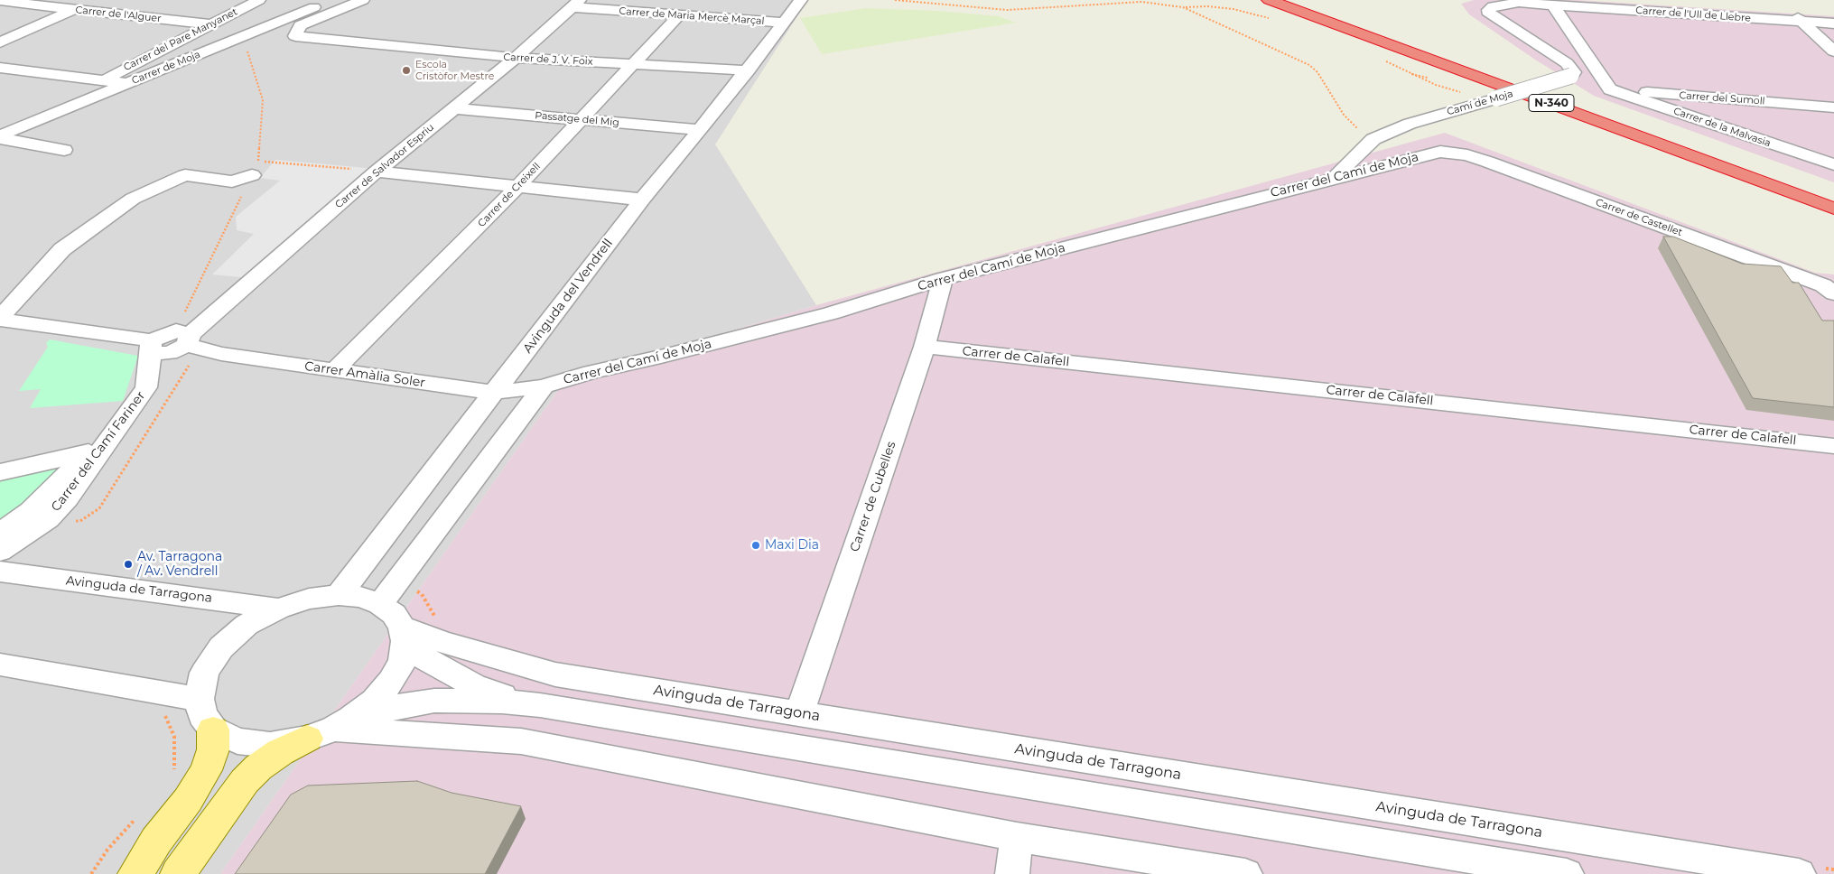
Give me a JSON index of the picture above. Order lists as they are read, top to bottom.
{
  "streets": {
    "highway": ["N-340"],
    "street": [
      "Carrer de l'Alguer",
      "Carrer de l'Ull de Llebre",
      "Carrer de Maria Mercè Marçal",
      "Carrer del Pare Manyanet",
      "Carrer de J. V. Foix",
      "Carrer de Moja",
      "Carrer del Sumoll",
      "Camí de Moja",
      "Passatge del Mig",
      "Carrer de la Malvasia",
      "Carrer de Salvador Espriu",
      "Carrer del Camí de Moja",
      "Carrer de Creixell",
      "Carrer de Castellet",
      "Avinguda del Vendrell",
      "Carrer de Calafell",
      "Carrer Amàlia Soler",
      "Carrer del Camí Fariner",
      "Carrer de Cubelles",
      "Avinguda de Tarragona"
    ]
  },
  "crossings": [
    ["Carrer de l'Alguer", "Carrer del Pare Manyanet"],
    ["Carrer de l'Ull de Llebre", "Camí de Moja"],
    ["Carrer de Maria Mercè Marçal", "Carrer de Salvador Espriu"],
    ["Carrer de Maria Mercè Marçal", "Carrer de Creixell"],
    ["Carrer de Maria Mercè Marçal", "Avinguda del Vendrell"],
    ["Carrer de J. V. Foix", "Carrer de Moja"],
    ["Carrer de J. V. Foix", "Carrer de Salvador Espriu"],
    ["Carrer de J. V. Foix", "Carrer de Creixell"],
    ["Carrer de J. V. Foix", "Avinguda del Vendrell"],
    ["Carrer del Sumoll", "Carrer de la Malvasia"],
    ["Camí de Moja", "Carrer del Camí de Moja"],
    ["Passatge del Mig", "Carrer de Salvador Espriu"],
    ["Passatge del Mig", "Carrer de Creixell"],
    ["Passatge del Mig", "Avinguda del Vendrell"],
    ["Carrer de Salvador Espriu", "Carrer Amàlia Soler"],
    ["Carrer del Camí de Moja", "Carrer de Castellet"],
    ["Carrer del Camí de Moja", "Carrer Amàlia Soler"],
    ["Carrer del Camí de Moja", "Carrer de Cubelles"],
    ["Carrer de Creixell", "Carrer Amàlia Soler"],
    ["Avinguda del Vendrell", "Carrer Amàlia Soler"],
    ["Carrer de Calafell", "Carrer de Cubelles"],
    ["Carrer de Cubelles", "Avinguda de Tarragona"]
  ],
  "places": ["Escola Cristòfor Mestre", "Maxi Dia", "Av. Tarragona / Av. Vendrell"]
}
